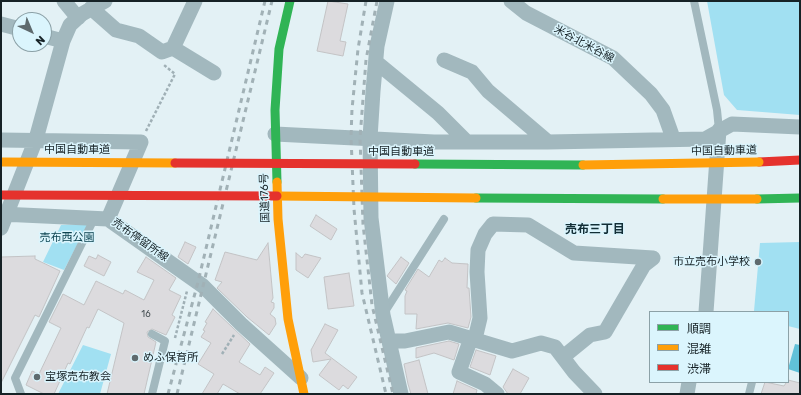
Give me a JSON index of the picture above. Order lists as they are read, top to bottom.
{
  "streets": {
    "highway": ["中国自動車道", "国道176号"],
    "street": ["米谷北米谷線", "売布停留所線"]
  },
  "crossings": [
    ["国道176号", "売布停留所線"]
  ],
  "districts": ["売布三丁目"],
  "parks": ["売布西公園"],
  "places": ["市立売布小学校", "めふ保育所", "宝塚売布教会"],
  "house_numbers": ["16"],
  "legend": ["順調", "混雑", "渋滞"],
  "north": "bottom right"
}
